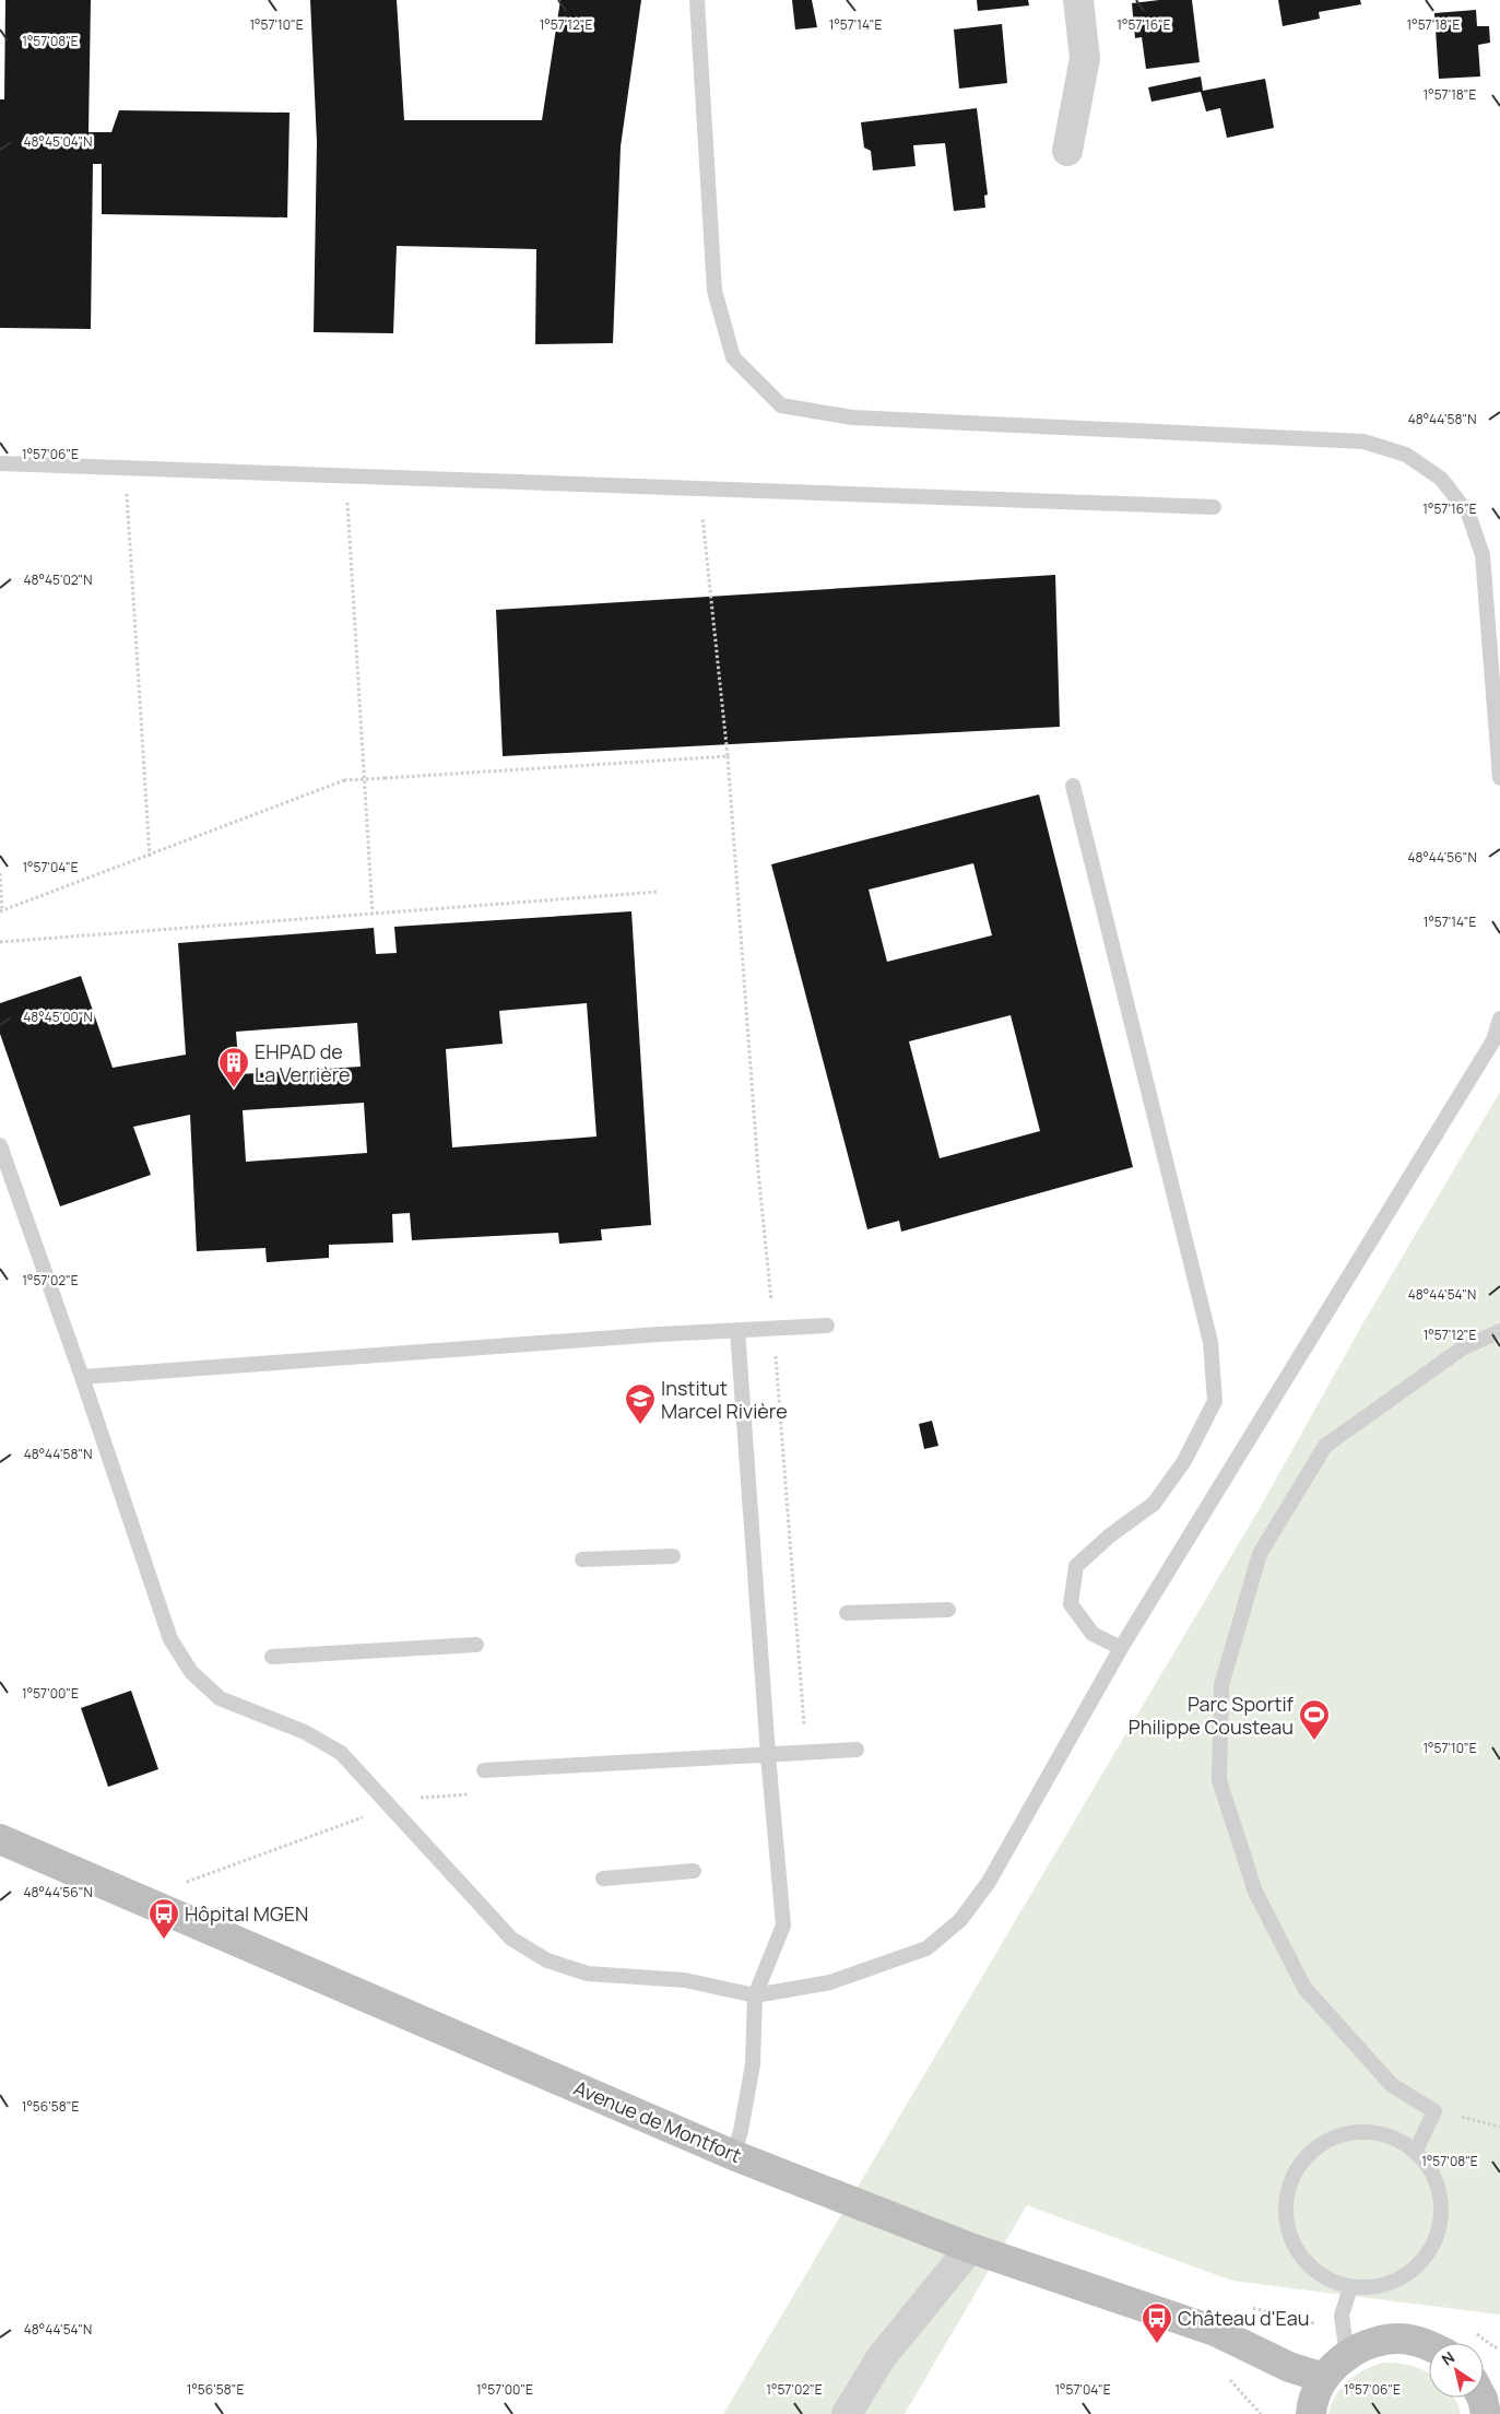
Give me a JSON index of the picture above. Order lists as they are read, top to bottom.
{
  "streets": {
    "street": ["Avenue de Montfort"]
  },
  "places": {
    "building": ["EHPAD de La Verrière"],
    "school or university": ["Institut Marcel Rivière"],
    "sports": ["Parc Sportif Philippe Cousteau"],
    "bus stop": ["Hôpital MGEN", "Château d'Eau"]
  },
  "north": "top left",
  "coordinates": [
    "1°57'18\"E",
    "1°57'12\"E",
    "1°57'14\"E",
    "1°57'10\"E",
    "1°57'16\"E",
    "1°57'08\"E",
    "48°45'04\"N",
    "48°44'58\"N",
    "1°57'06\"E",
    "48°45'02\"N",
    "48°44'56\"N",
    "1°57'04\"E",
    "48°45'00\"N",
    "1°57'02\"E",
    "48°44'54\"N",
    "1°57'00\"E",
    "1°56'58\"E"
  ]
}
